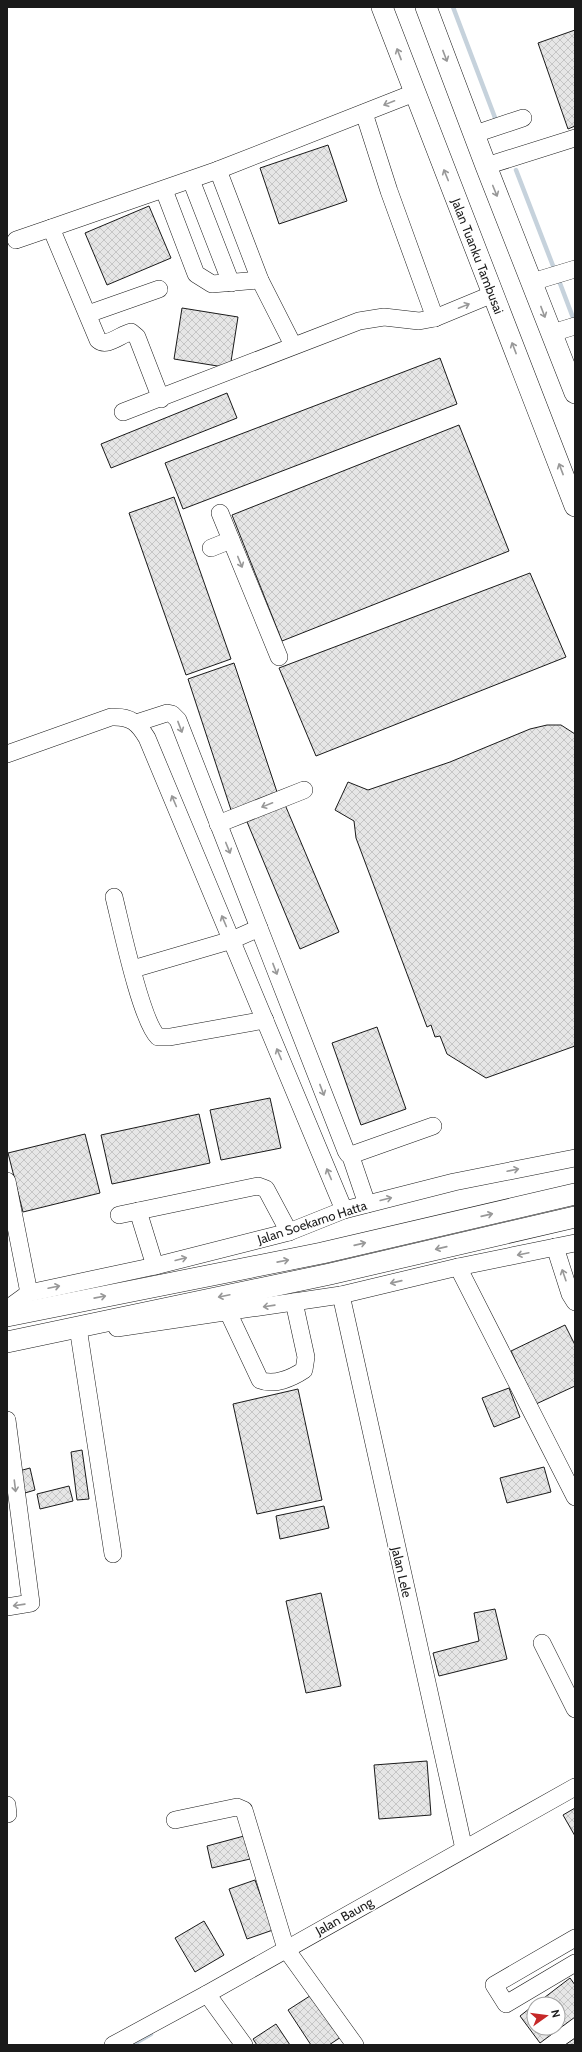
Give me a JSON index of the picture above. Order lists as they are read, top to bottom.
{
  "streets": {
    "main road": ["Jalan Tuanku Tambusai", "Jalan Soekarno Hatta"],
    "street": ["Jalan Lele", "Jalan Baung"]
  },
  "crossings": [
    ["Jalan Lele", "Jalan Baung"]
  ],
  "north": "right"
}
